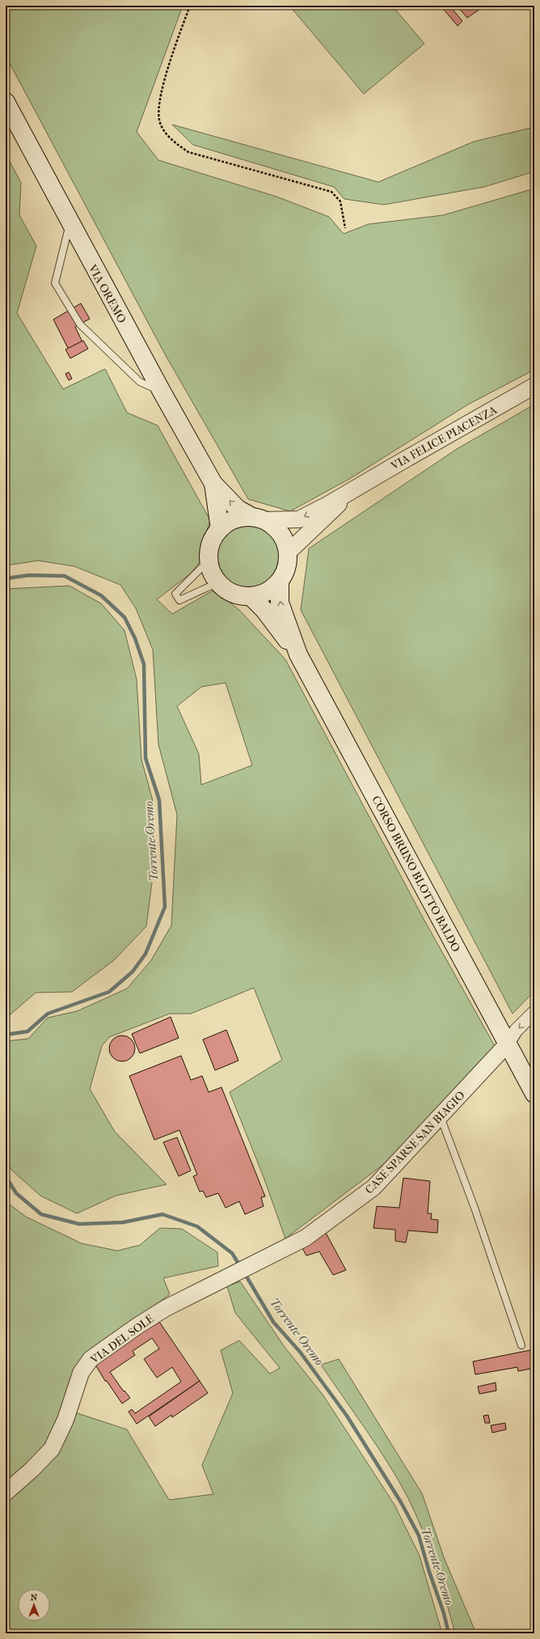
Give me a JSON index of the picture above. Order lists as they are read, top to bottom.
{
  "streets": {
    "main road": ["VIA OREMO", "CORSO BRUNO BLOTTO BALDO"],
    "street": ["VIA FELICE PIACENZA", "CASE SPARSE SAN BIAGIO", "VIA DEL SOLE"]
  },
  "crossings": [
    ["VIA OREMO", "VIA FELICE PIACENZA"],
    ["VIA OREMO", "CORSO BRUNO BLOTTO BALDO"],
    ["VIA FELICE PIACENZA", "CORSO BRUNO BLOTTO BALDO"],
    ["CORSO BRUNO BLOTTO BALDO", "CASE SPARSE SAN BIAGIO"],
    ["CASE SPARSE SAN BIAGIO", "VIA DEL SOLE"]
  ],
  "water": ["Torrente Oremo"],
  "north": "top"
}
